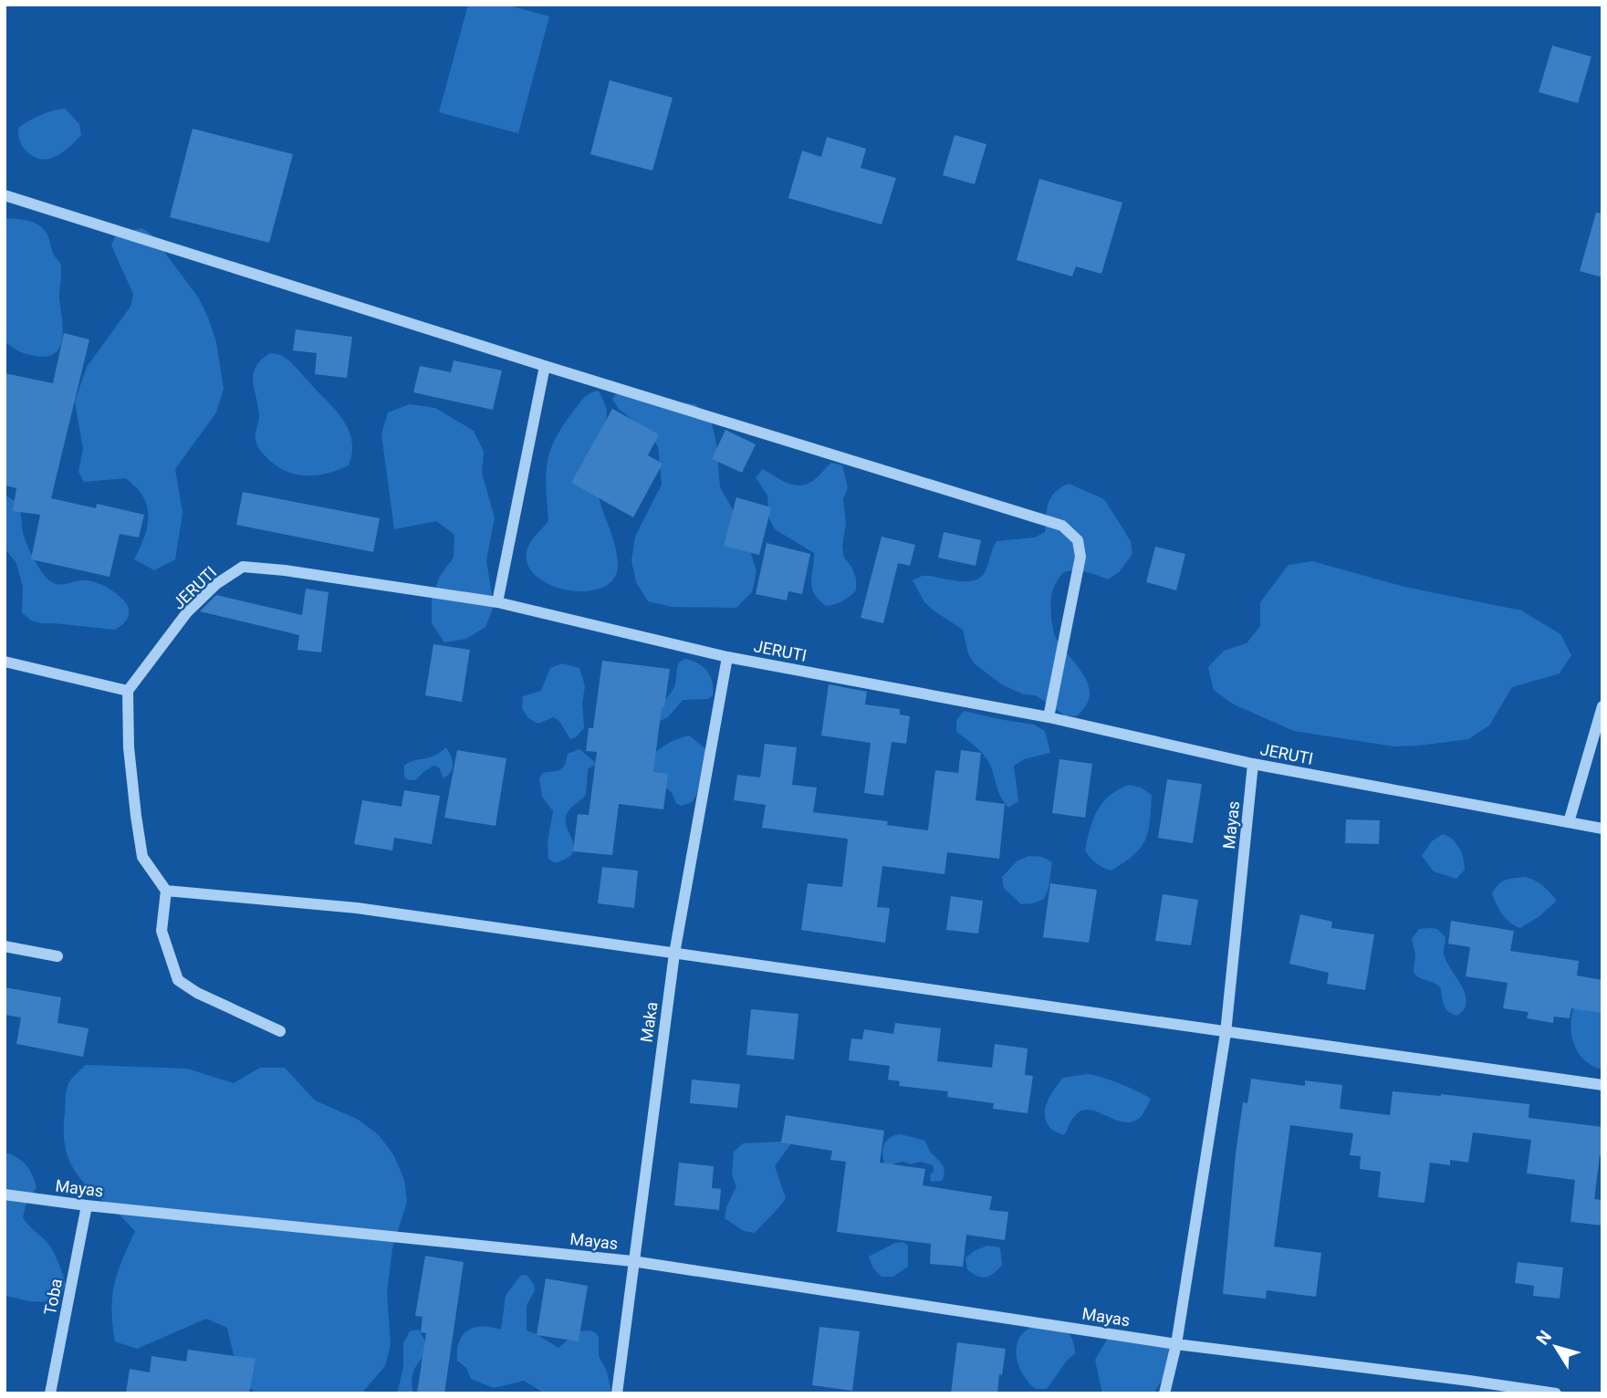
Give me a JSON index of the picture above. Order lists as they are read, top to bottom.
{
  "streets": {
    "street": [
      "JERUTI",
      "Mayas",
      "Maka",
      "Toba"
    ]
  },
  "crossings": [
    ["JERUTI", "Mayas"],
    ["JERUTI", "Maka"],
    ["Mayas", "Maka"],
    ["Mayas", "Toba"]
  ],
  "north": "top left"
}
